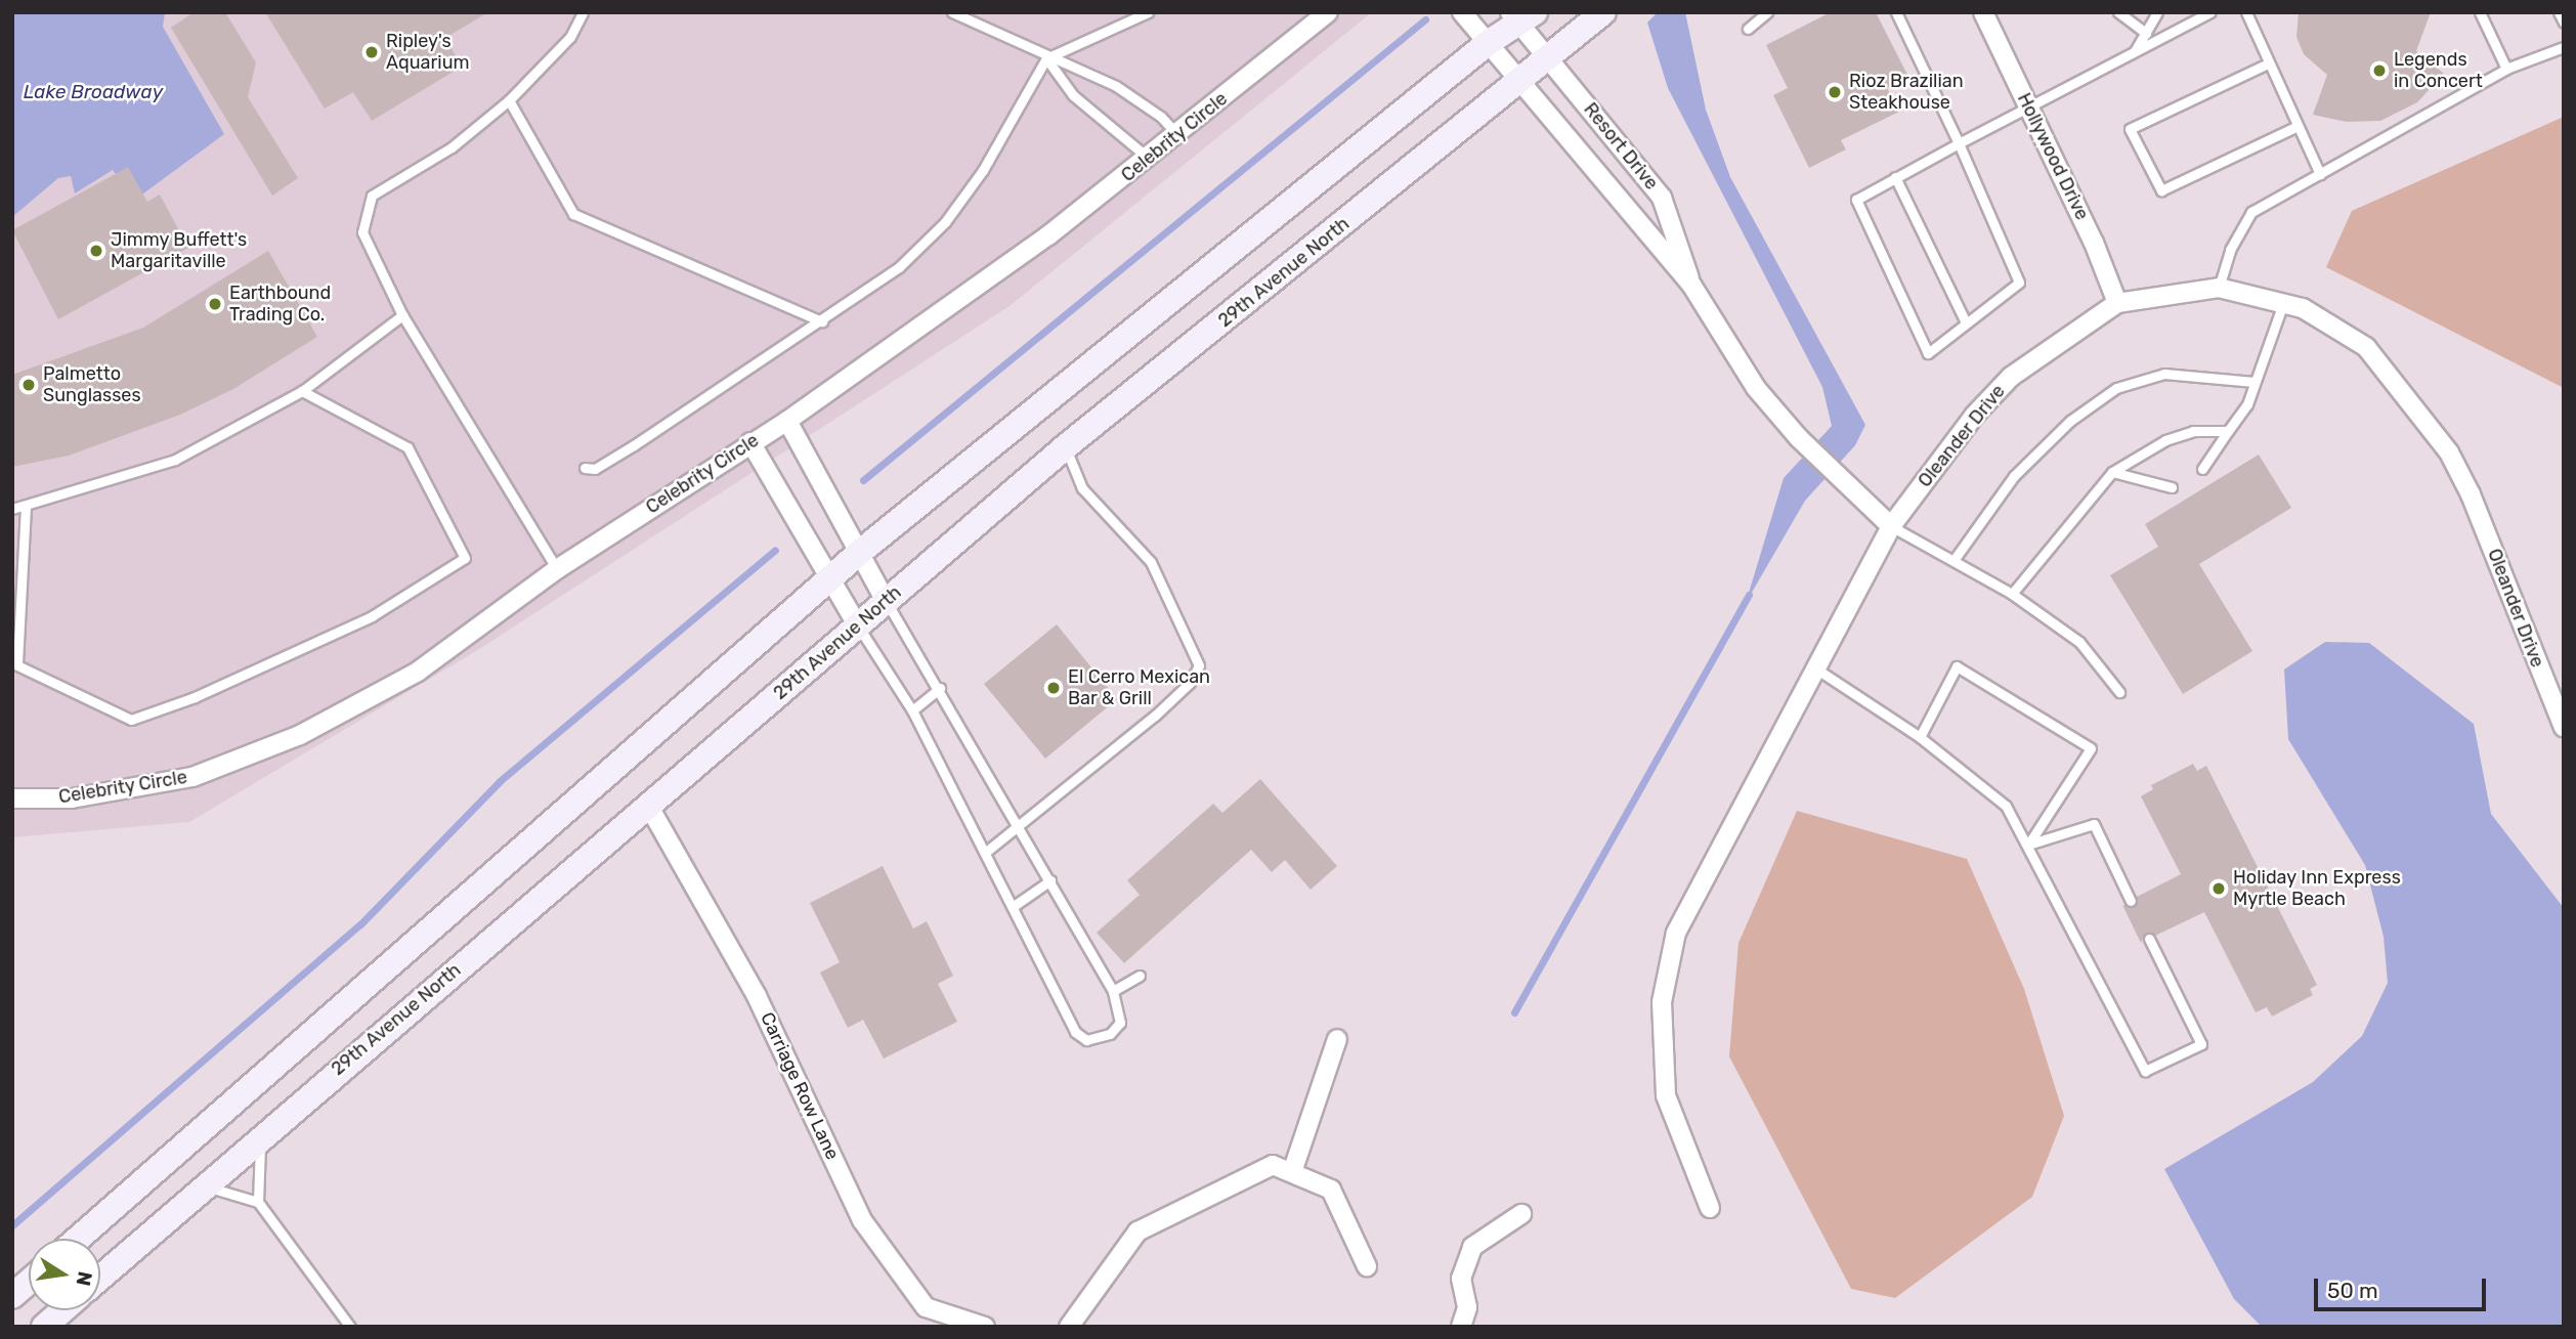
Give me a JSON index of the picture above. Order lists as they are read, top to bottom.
{
  "streets": {
    "main road": ["29th Avenue North"],
    "street": [
      "Celebrity Circle",
      "Resort Drive",
      "Hollywood Drive",
      "Oleander Drive",
      "Carriage Row Lane"
    ]
  },
  "crossings": [
    ["Resort Drive", "29th Avenue North"],
    ["Resort Drive", "Oleander Drive"],
    ["Hollywood Drive", "Oleander Drive"],
    ["29th Avenue North", "Carriage Row Lane"]
  ],
  "water": ["Lake Broadway"],
  "places": [
    "Ripley's Aquarium",
    "Legends in Concert",
    "Rioz Brazilian Steakhouse",
    "Jimmy Buffett's Margaritaville",
    "Earthbound Trading Co.",
    "Palmetto Sunglasses",
    "El Cerro Mexican Bar & Grill",
    "Holiday Inn Express Myrtle Beach"
  ],
  "scale_bar": "50 m",
  "north": "right"
}
